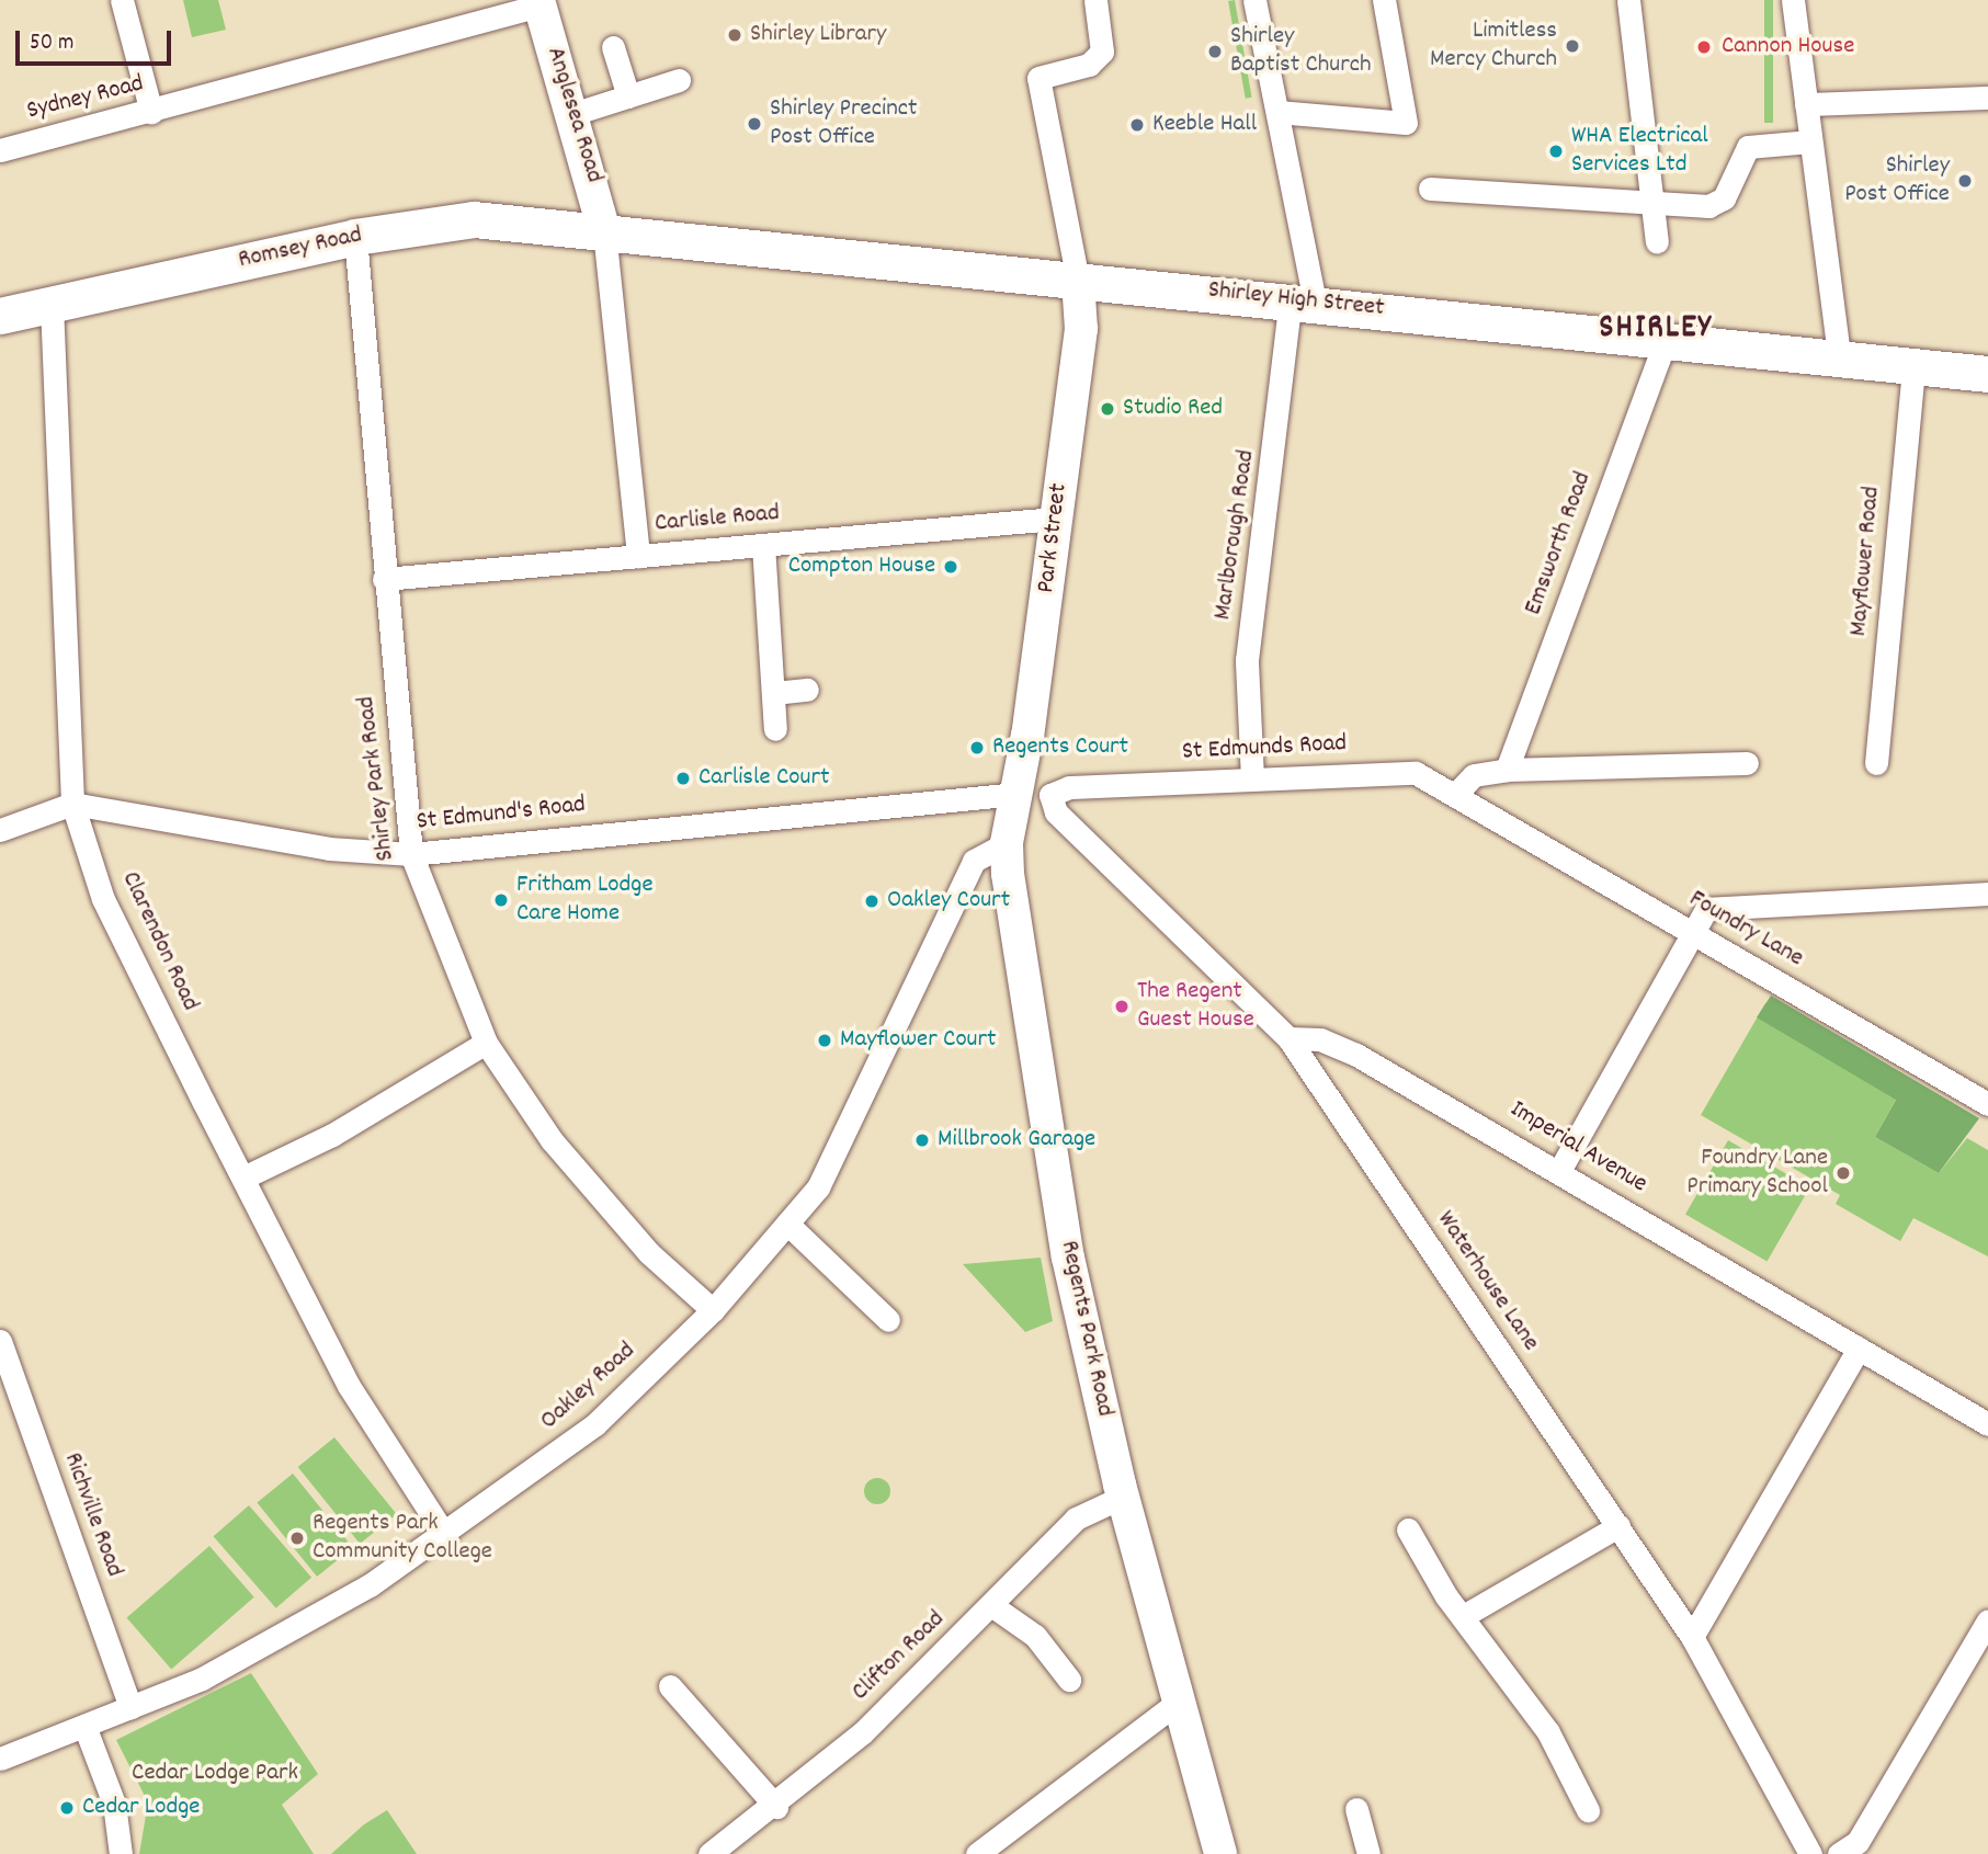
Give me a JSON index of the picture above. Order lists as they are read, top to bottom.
{
  "streets": {
    "main road": ["Romsey Road", "Shirley High Street"],
    "street": [
      "Sydney Road",
      "Anglesea Road",
      "Carlisle Road",
      "Marlborough Road",
      "Park Street",
      "Emsworth Road",
      "Mayflower Road",
      "St Edmunds Road",
      "Shirley Park Road",
      "St Edmund's Road",
      "Foundry Lane",
      "Clarendon Road",
      "Imperial Avenue",
      "Waterhouse Lane",
      "Regents Park Road",
      "Oakley Road",
      "Richville Road",
      "Clifton Road"
    ]
  },
  "crossings": [
    ["Sydney Road", "Anglesea Road"],
    ["Anglesea Road", "Romsey Road"],
    ["Anglesea Road", "Shirley High Street"],
    ["Romsey Road", "Shirley High Street"],
    ["Romsey Road", "Shirley Park Road"],
    ["Romsey Road", "Clarendon Road"],
    ["Shirley High Street", "Marlborough Road"],
    ["Shirley High Street", "Park Street"],
    ["Shirley High Street", "Emsworth Road"],
    ["Shirley High Street", "Mayflower Road"],
    ["Carlisle Road", "Park Street"],
    ["Carlisle Road", "Shirley Park Road"],
    ["Marlborough Road", "St Edmunds Road"],
    ["Park Street", "St Edmund's Road"],
    ["Park Street", "Regents Park Road"],
    ["St Edmunds Road", "Foundry Lane"],
    ["St Edmunds Road", "Waterhouse Lane"],
    ["Shirley Park Road", "St Edmund's Road"],
    ["Shirley Park Road", "Oakley Road"],
    ["St Edmund's Road", "Clarendon Road"],
    ["St Edmund's Road", "Regents Park Road"],
    ["Clarendon Road", "Oakley Road"],
    ["Imperial Avenue", "Waterhouse Lane"],
    ["Regents Park Road", "Oakley Road"],
    ["Regents Park Road", "Clifton Road"],
    ["Oakley Road", "Richville Road"]
  ],
  "districts": ["SHIRLEY"],
  "parks": ["Cedar Lodge Park"],
  "places": [
    "Shirley Library",
    "Limitless Mercy Church",
    "Cannon House",
    "Shirley Baptist Church",
    "Shirley Precinct Post Office",
    "Keeble Hall",
    "WHA Electrical Services Ltd",
    "Shirley Post Office",
    "Studio Red",
    "Compton House",
    "Regents Court",
    "Carlisle Court",
    "Fritham Lodge Care Home",
    "Oakley Court",
    "The Regent Guest House",
    "Mayflower Court",
    "Millbrook Garage",
    "Foundry Lane Primary School",
    "Regents Park Community College",
    "Cedar Lodge"
  ],
  "scale_bar": "50 m"
}
